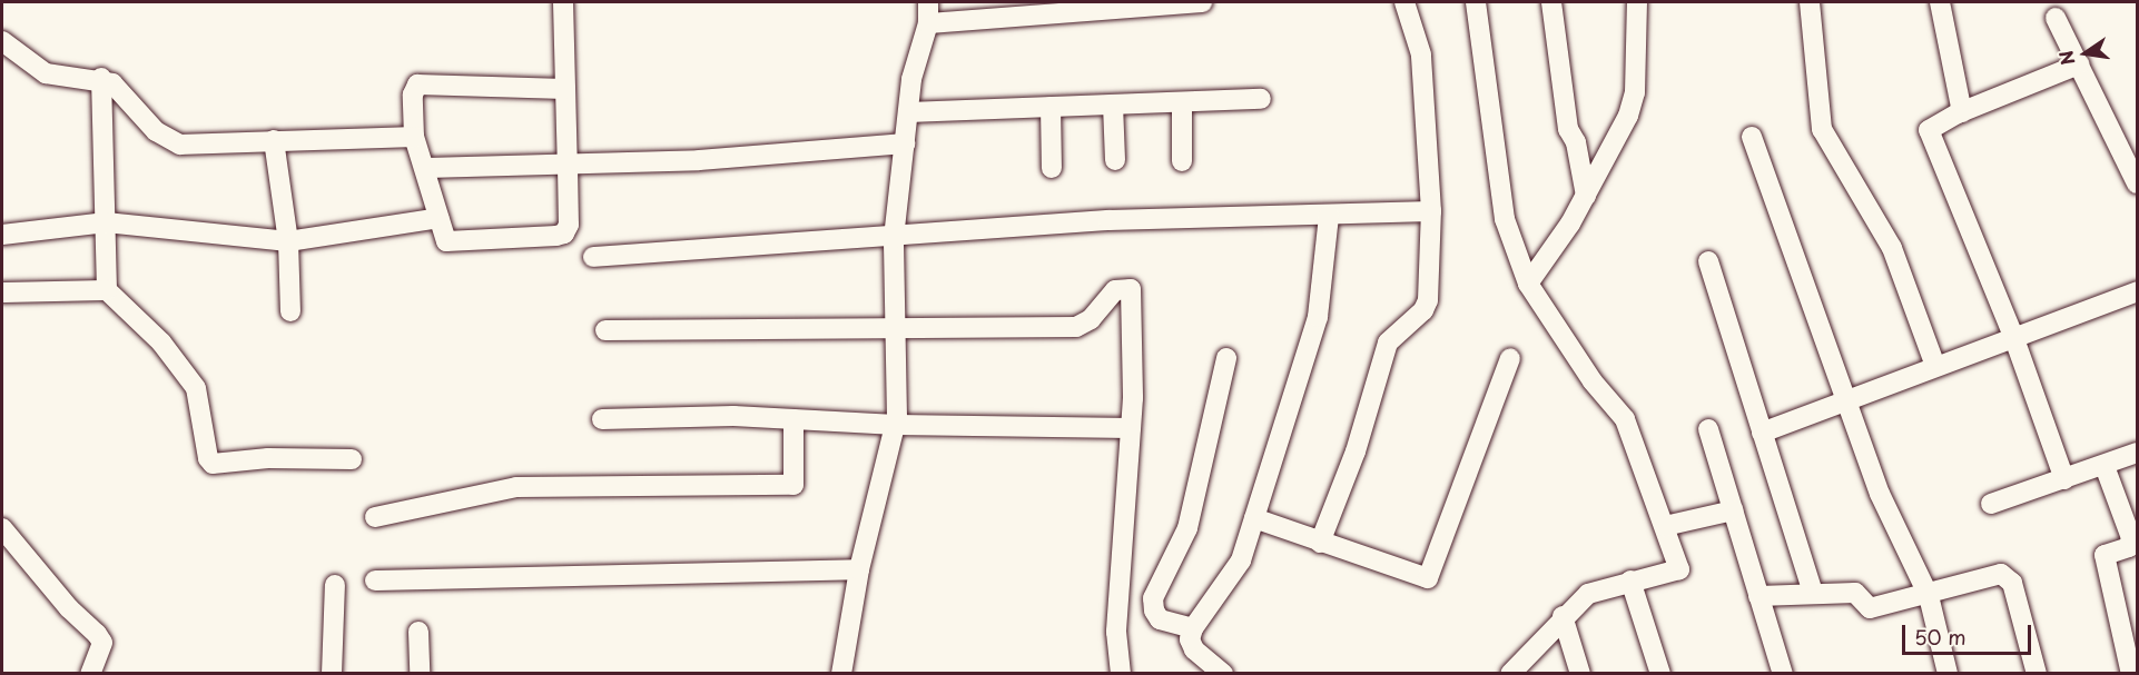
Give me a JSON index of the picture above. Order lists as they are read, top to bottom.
{
  "scale_bar": "50 m",
  "north": "left"
}
